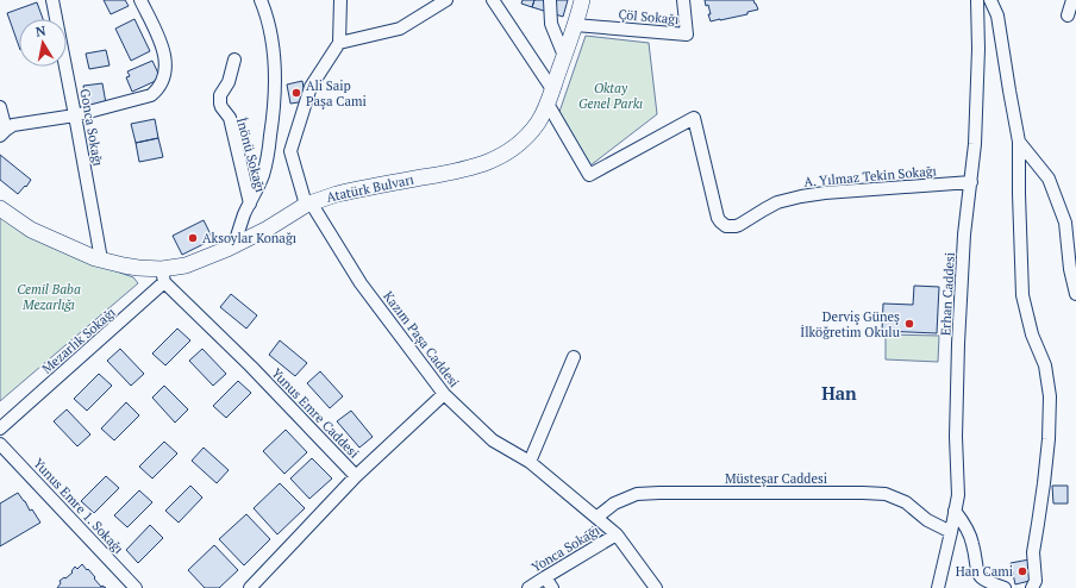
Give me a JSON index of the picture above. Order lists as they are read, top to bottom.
{
  "streets": {
    "main road": ["Atatürk Bulvarı"],
    "street": [
      "Çöl Sokağı",
      "Gonca Sokağı",
      "İnönü Sokağı",
      "A. Yılmaz Tekin Sokağı",
      "Erhan Caddesi",
      "Kazım Paşa Caddesi",
      "Mezarlık Sokağı",
      "Yunus Emre Caddesi",
      "Müsteşar Caddesi",
      "Yunus Emre 1. Sokağı",
      "Yonca Sokağı"
    ]
  },
  "crossings": [
    ["Çöl Sokağı", "Atatürk Bulvarı"],
    ["Gonca Sokağı", "Atatürk Bulvarı"],
    ["A. Yılmaz Tekin Sokağı", "Atatürk Bulvarı"],
    ["A. Yılmaz Tekin Sokağı", "Erhan Caddesi"],
    ["Atatürk Bulvarı", "Kazım Paşa Caddesi"],
    ["Atatürk Bulvarı", "Mezarlık Sokağı"],
    ["Atatürk Bulvarı", "Yunus Emre Caddesi"],
    ["Erhan Caddesi", "Müsteşar Caddesi"],
    ["Kazım Paşa Caddesi", "Müsteşar Caddesi"],
    ["Kazım Paşa Caddesi", "Yonca Sokağı"],
    ["Mezarlık Sokağı", "Yunus Emre Caddesi"]
  ],
  "districts": ["Han"],
  "parks": ["Oktay Genel Parkı", "Cemil Baba Mezarlığı"],
  "places": [
    "Ali Saip Paşa Cami",
    "Aksoylar Konağı",
    "Derviş Güneş İlköğretim Okulu",
    "Han Cami"
  ],
  "north": "top"
}
